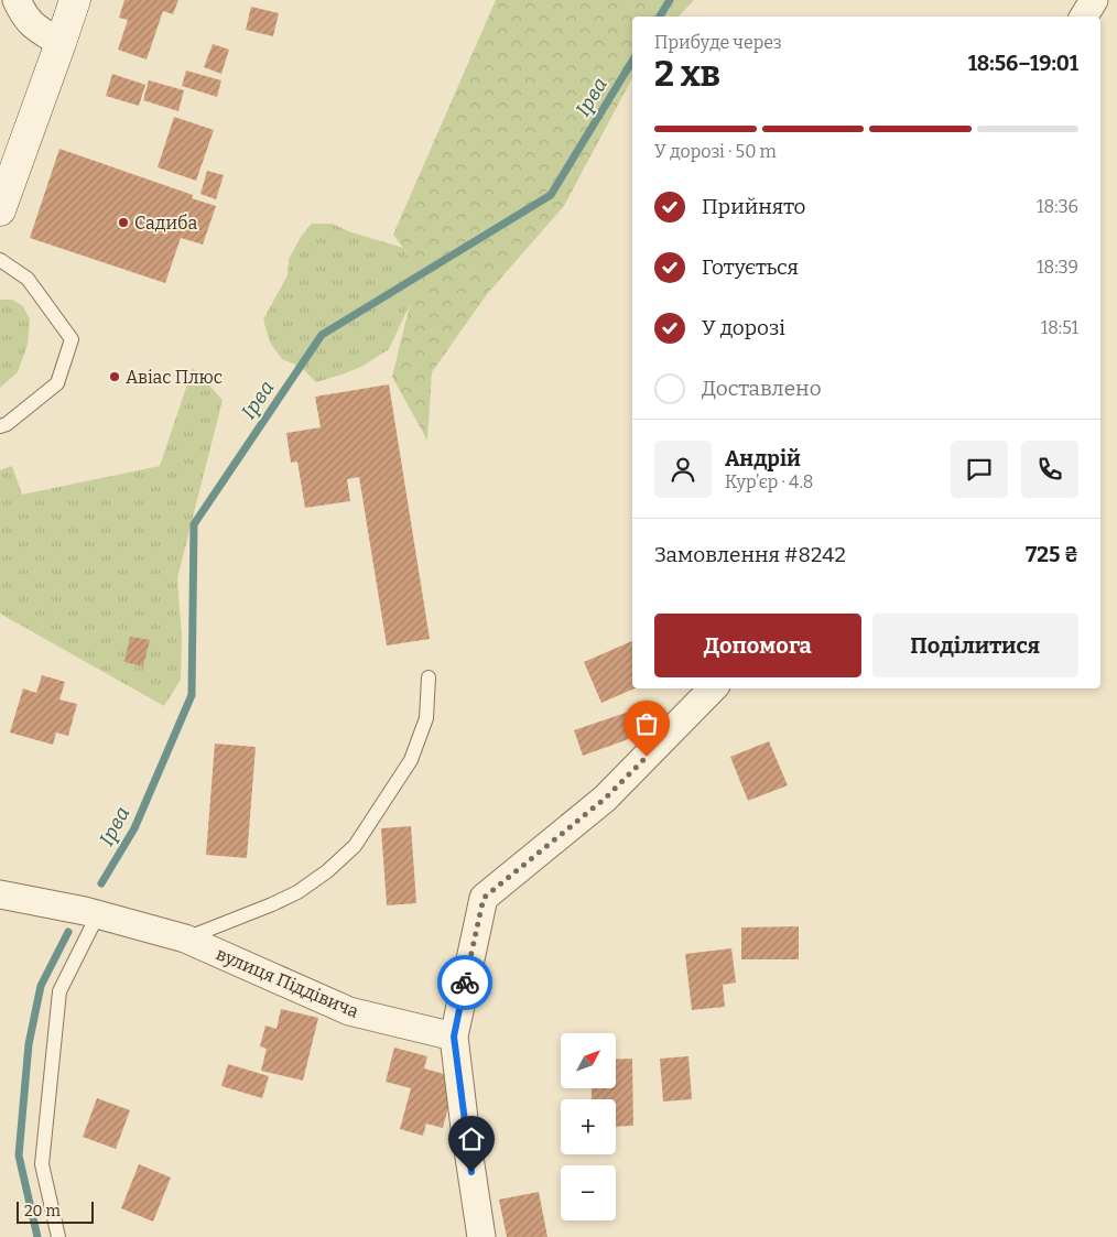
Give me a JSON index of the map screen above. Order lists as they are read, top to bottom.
{
  "streets": {
    "street": ["вулиця Піддівича"]
  },
  "water": ["Ірва"],
  "places": ["Садиба", "Авіас Плюс"],
  "scale_bar": "20 m",
  "north": "top right",
  "page": {
    "heading": ["2 хв", "Прибуде через", "18:56–19:01"],
    "panel": [
      "Андрій",
      "Кур’єр · 4.8",
      "Замовлення #8242",
      "725 ₴"
    ],
    "bar": "У дорозі · 50 m",
    "list": [
      ["Прийнято", "18:36"],
      ["Готується", "18:39"],
      ["У дорозі", "18:51"],
      "Доставлено"
    ],
    "buttons": ["Допомога", "Поділитися"],
    "map_buttons": ["+", "−"],
    "scale": "20 m"
  }
}
